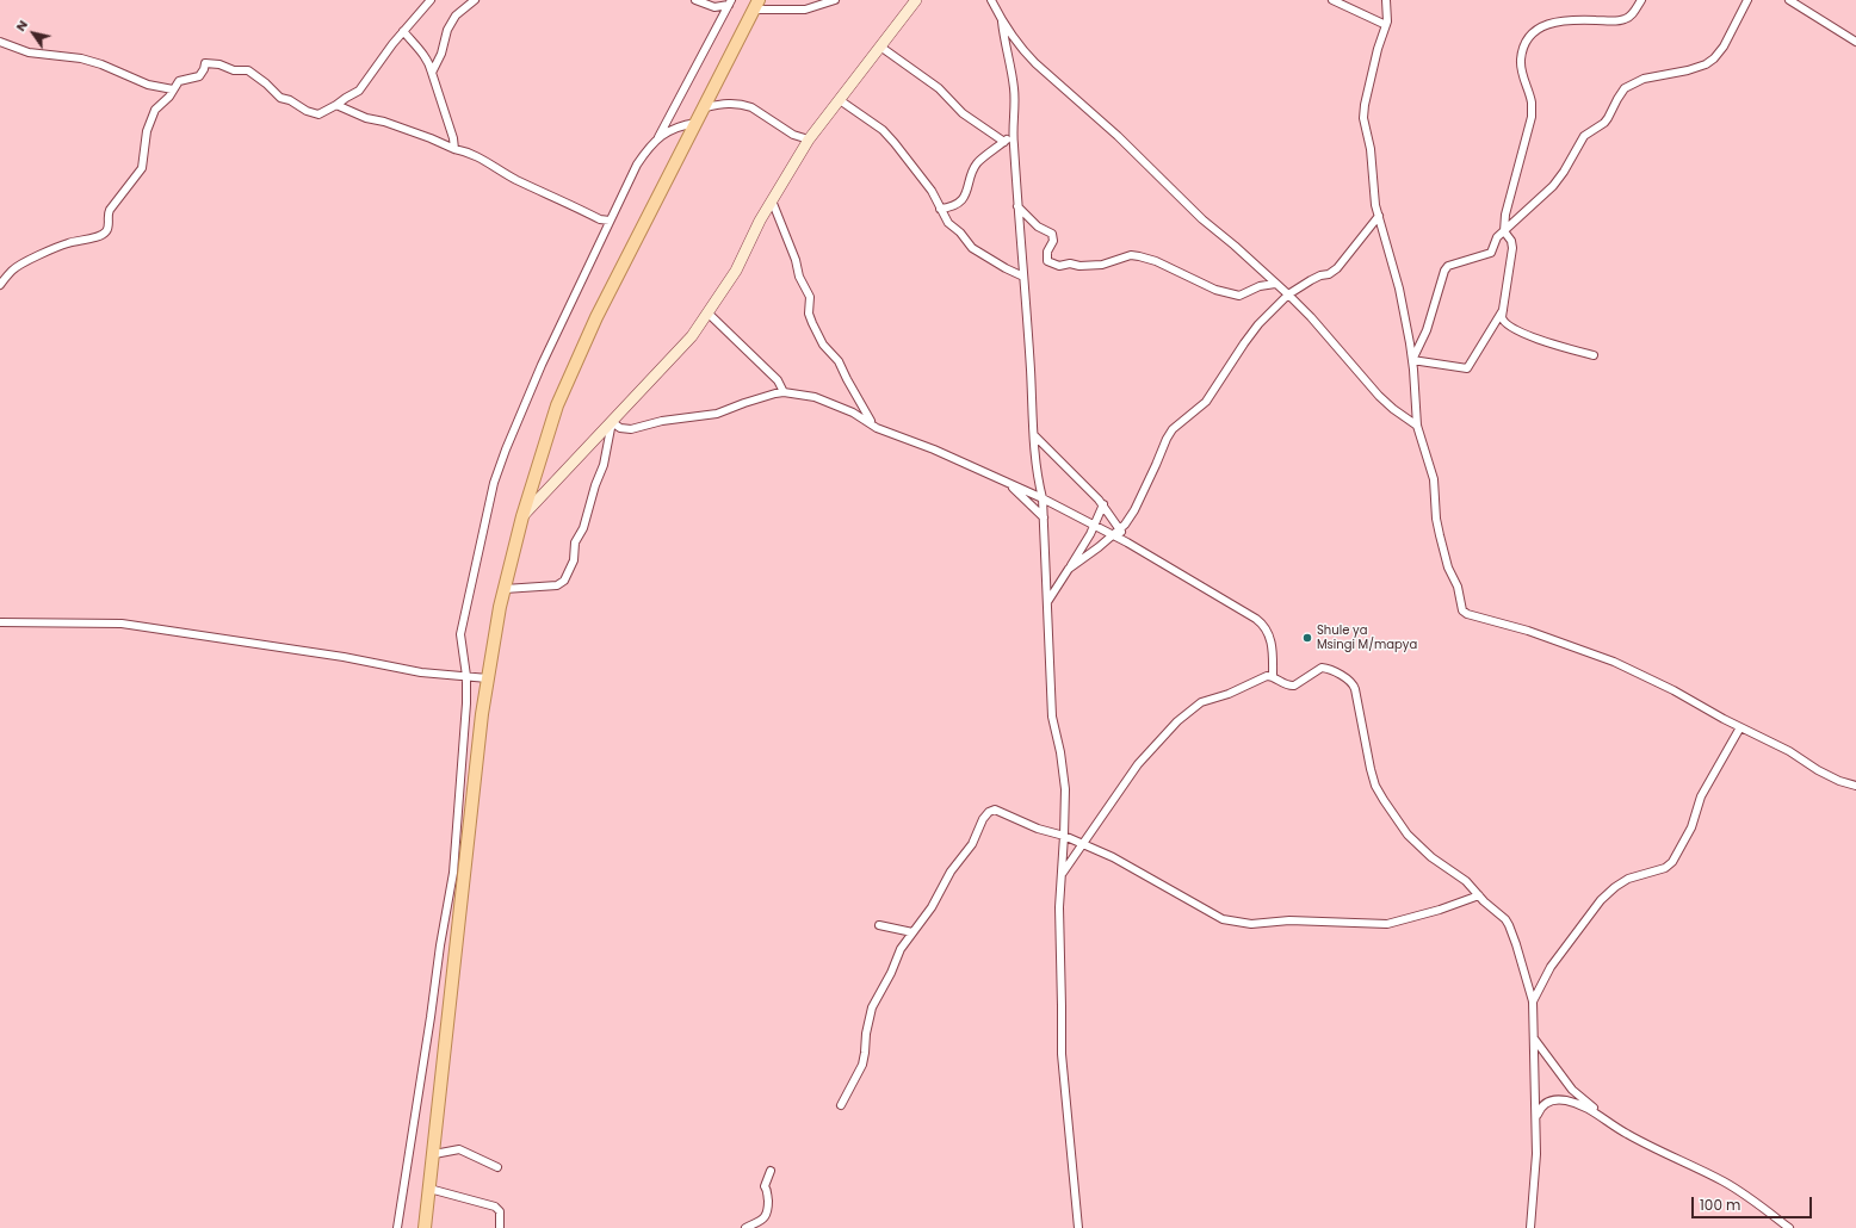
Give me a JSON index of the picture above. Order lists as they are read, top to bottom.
{
  "places": ["Shule ya Msingi M/mapya"],
  "scale_bar": "100 m",
  "north": "top left"
}
